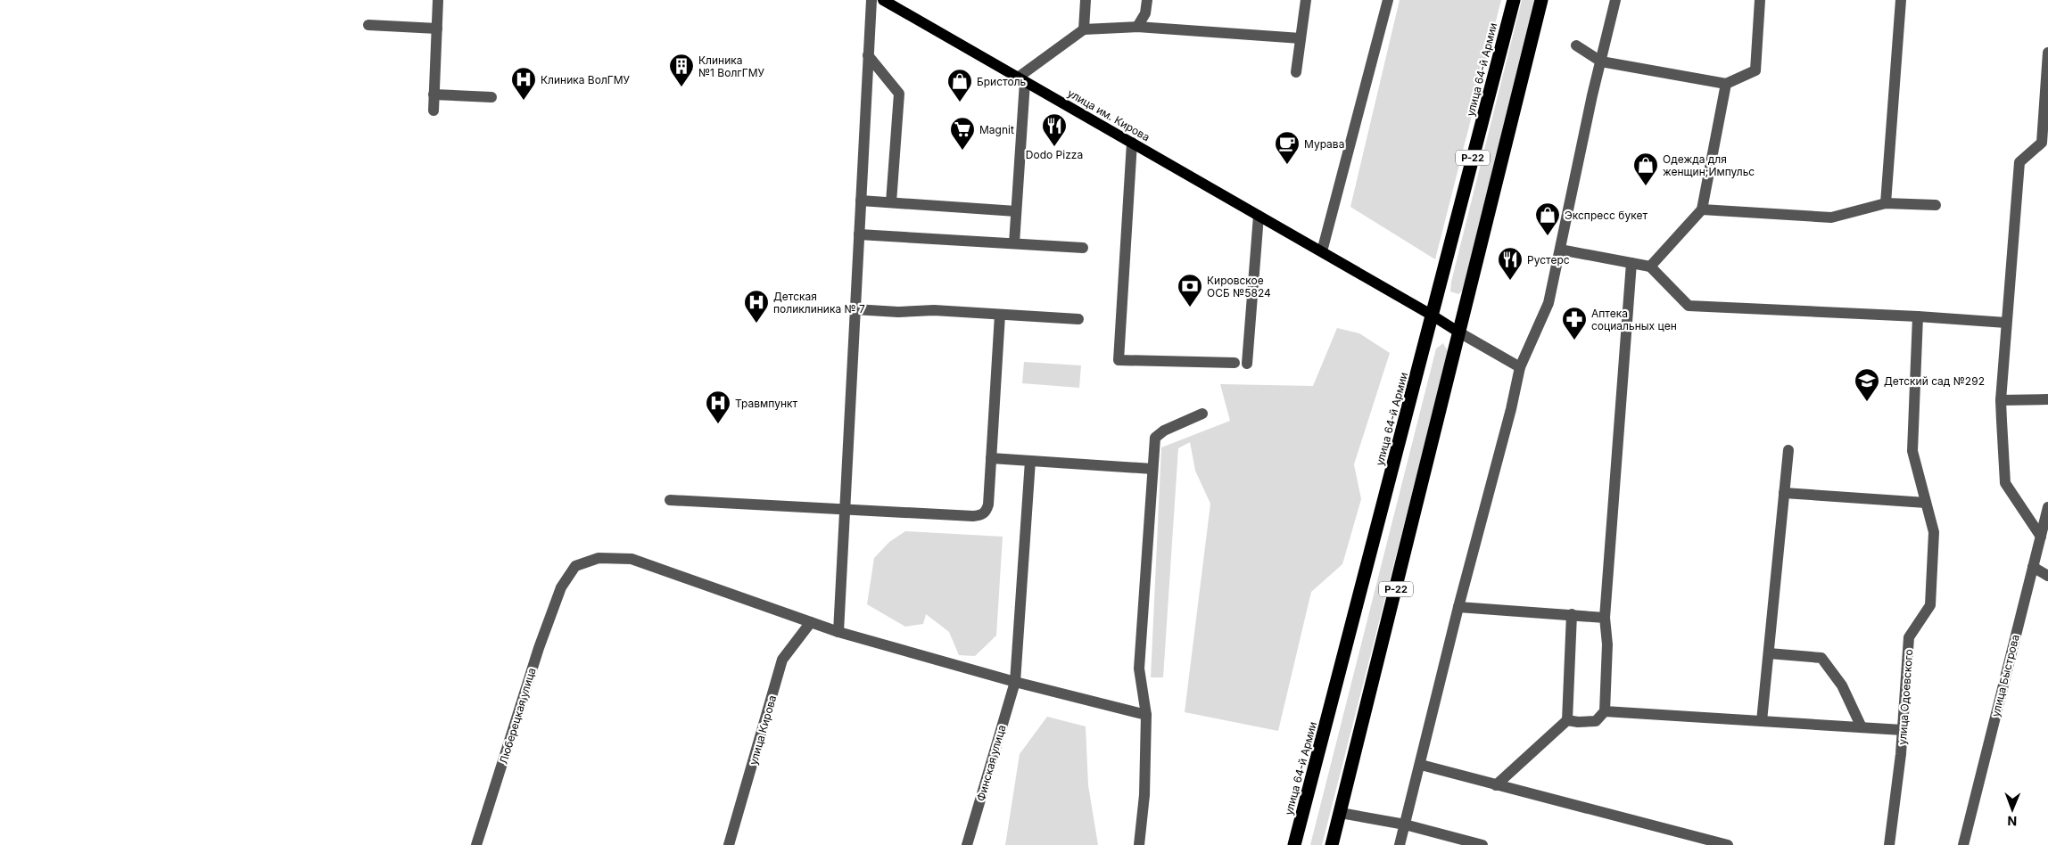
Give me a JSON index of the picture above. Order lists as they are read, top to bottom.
{
  "streets": {
    "highway": ["улица 64-й Армии", "Р-22"],
    "main road": ["улица им. Кирова"],
    "street": [
      "улица Быстрова",
      "улица Одоевского",
      "Люберецкая улица",
      "улица Кирова",
      "Финская улица"
    ]
  },
  "crossings": [
    ["улица 64-й Армии", "улица им. Кирова"],
    ["улица им. Кирова", "Р-22"],
    ["Люберецкая улица", "улица Кирова"],
    ["Люберецкая улица", "Финская улица"]
  ],
  "places": {
    "building": ["Клиника №1 ВолгГМУ"],
    "hospital": ["Клиника ВолГМУ", "Детская поликлиника № 7", "Травмпункт"],
    "shop": ["Бристоль", "Одежда для женщин;Импульс", "Экспресс букет"],
    "restaurant": ["Dodo Pizza", "Рустерс"],
    "supermarket": ["Magnit"],
    "cafe": ["Мурава"],
    "bank": ["Кировское ОСБ №5824"],
    "pharmacy": ["Аптека социальных цен"],
    "school or university": ["Детский сад №292"]
  },
  "north": "bottom"
}
